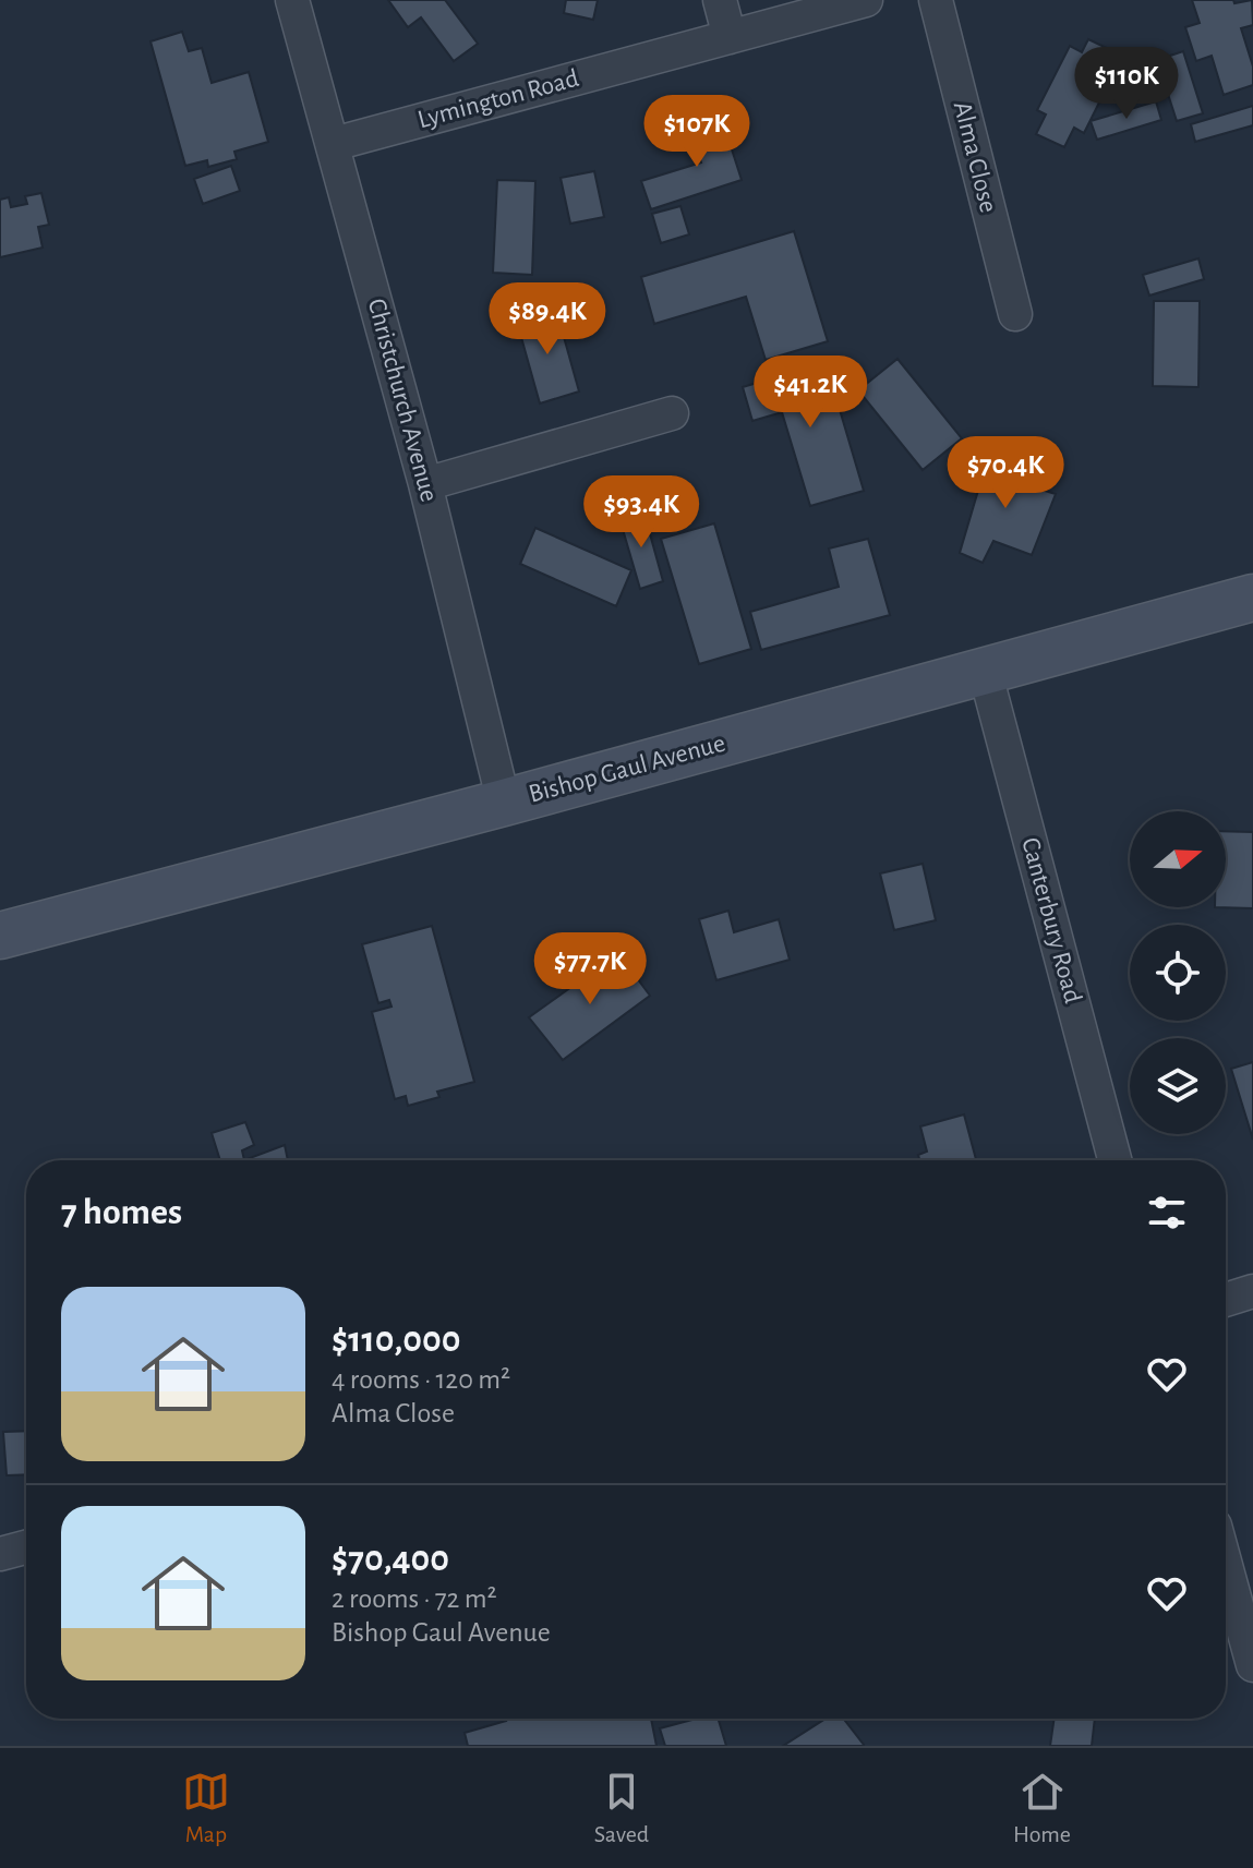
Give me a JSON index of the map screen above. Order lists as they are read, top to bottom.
{
  "streets": {
    "main road": ["Bishop Gaul Avenue"],
    "street": [
      "Lymington Road",
      "Alma Close",
      "Christchurch Avenue",
      "Canterbury Road"
    ]
  },
  "crossings": [
    ["Lymington Road", "Christchurch Avenue"],
    ["Christchurch Avenue", "Bishop Gaul Avenue"],
    ["Bishop Gaul Avenue", "Canterbury Road"]
  ],
  "north": "right",
  "page": {
    "price": [
      "$110K",
      "$107K",
      "$89.4K",
      "$41.2K",
      "$70.4K",
      "$93.4K",
      "$77.7K"
    ],
    "heading": "7 homes",
    "list": [
      {
        "name": "$110,000",
        "note": "4 rooms · 120 m² · Alma Close"
      },
      {
        "name": "$70,400",
        "note": "2 rooms · 72 m² · Bishop Gaul Avenue"
      }
    ],
    "tabs": ["Map", "Saved", "Home"]
  }
}
